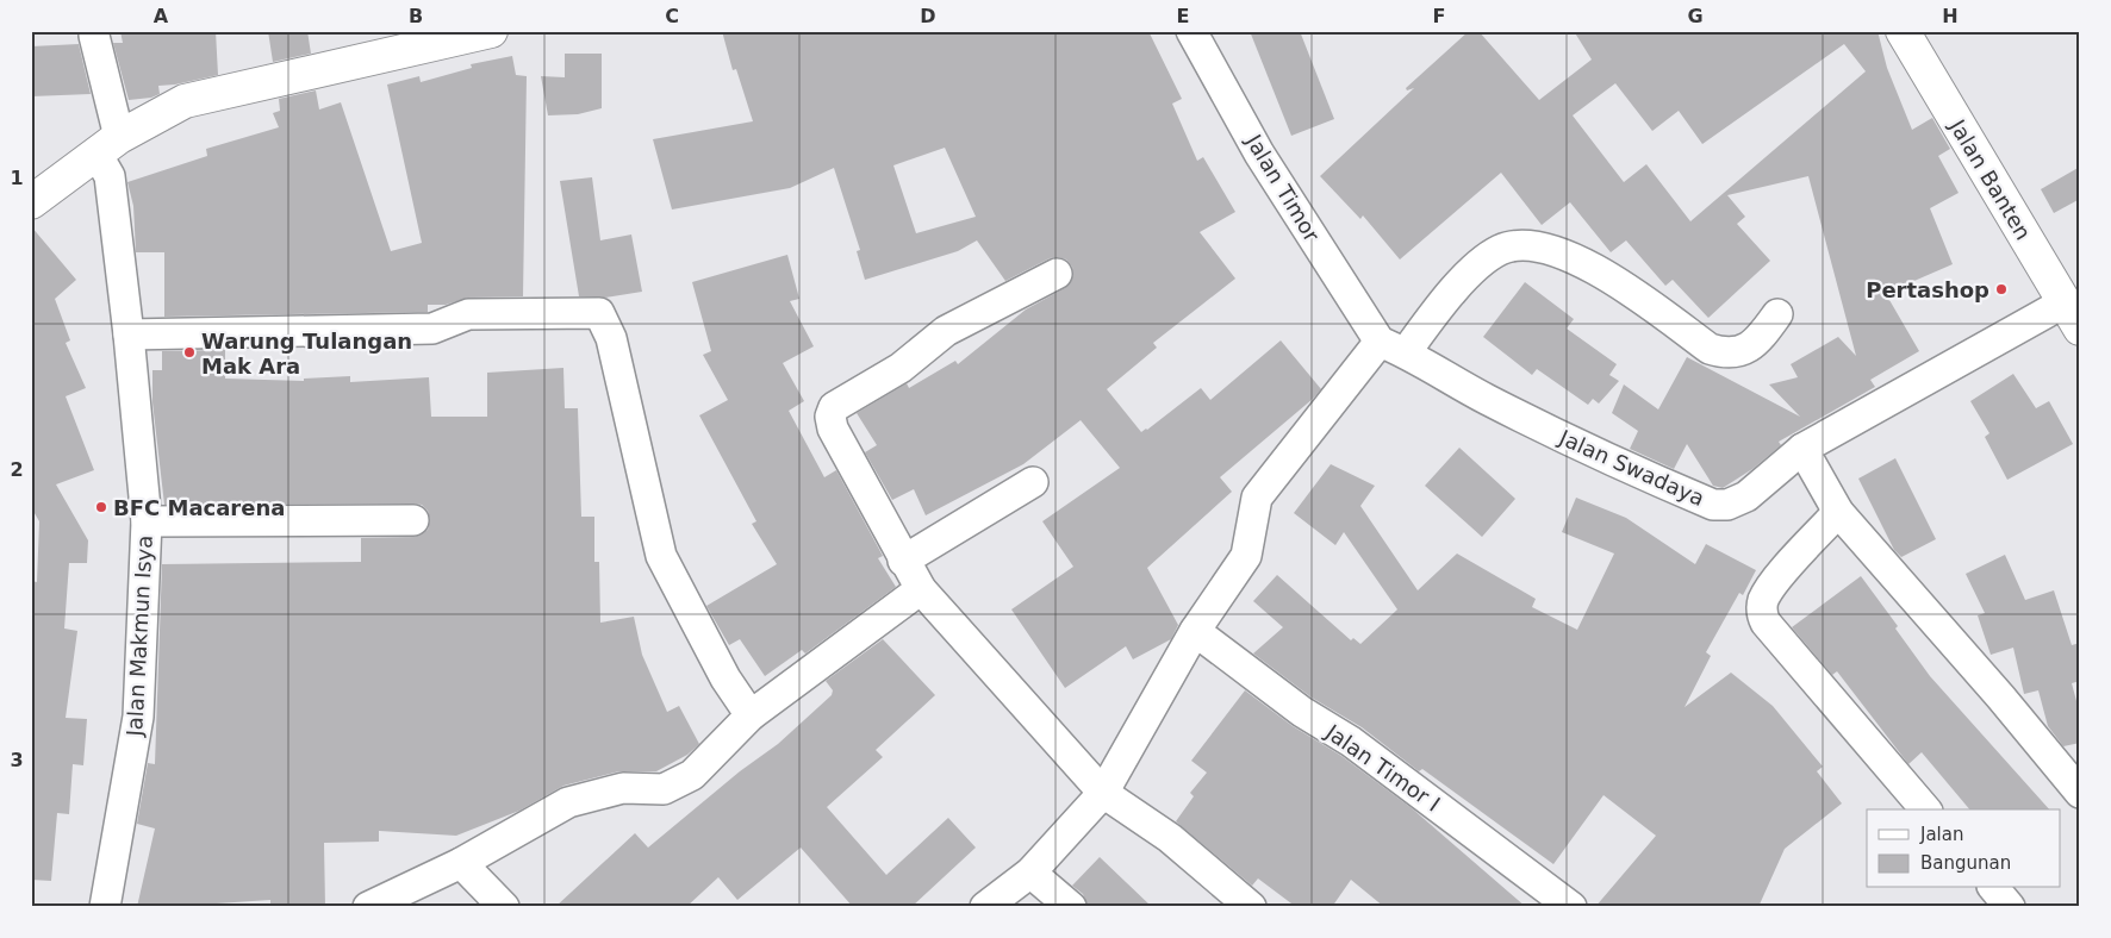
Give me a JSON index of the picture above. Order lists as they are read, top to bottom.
{
  "streets": {
    "street": [
      "Jalan Banten",
      "Jalan Timor",
      "Jalan Swadaya",
      "Jalan Makmun Isya",
      "Jalan Timor I"
    ]
  },
  "crossings": [
    ["Jalan Banten", "Jalan Swadaya"],
    ["Jalan Timor", "Jalan Swadaya"]
  ],
  "places": ["Pertashop", "Warung Tulangan Mak Ara", "BFC Macarena"],
  "legend": ["Jalan", "Bangunan"],
  "grid": {
    "columns": [
      "A",
      "B",
      "C",
      "D",
      "E",
      "F",
      "G",
      "H"
    ],
    "rows": ["1", "2", "3"]
  }
}
